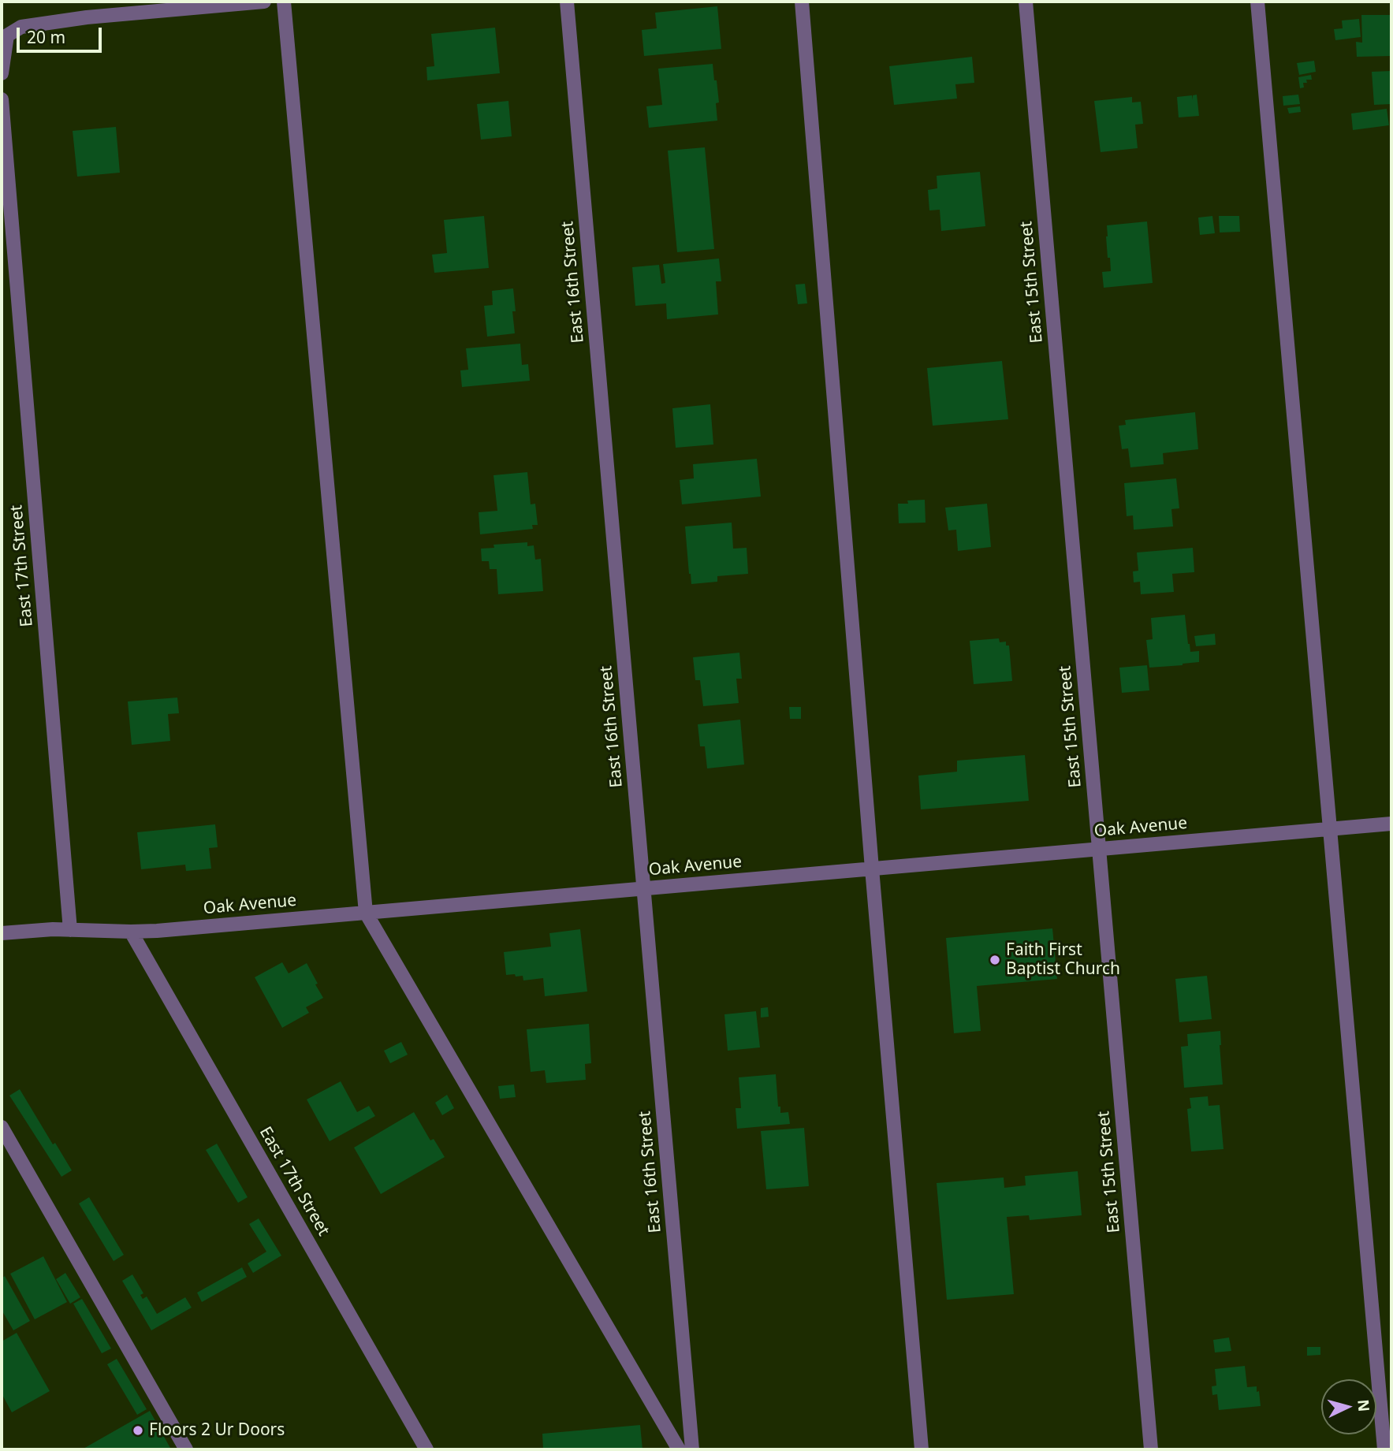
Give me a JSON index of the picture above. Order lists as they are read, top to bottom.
{
  "streets": {
    "street": [
      "East 16th Street",
      "East 15th Street",
      "East 17th Street",
      "Oak Avenue"
    ]
  },
  "crossings": [
    ["East 16th Street", "Oak Avenue"],
    ["East 15th Street", "Oak Avenue"],
    ["East 17th Street", "Oak Avenue"]
  ],
  "places": ["Faith First Baptist Church", "Floors 2 Ur Doors"],
  "scale_bar": "20 m",
  "north": "right"
}
